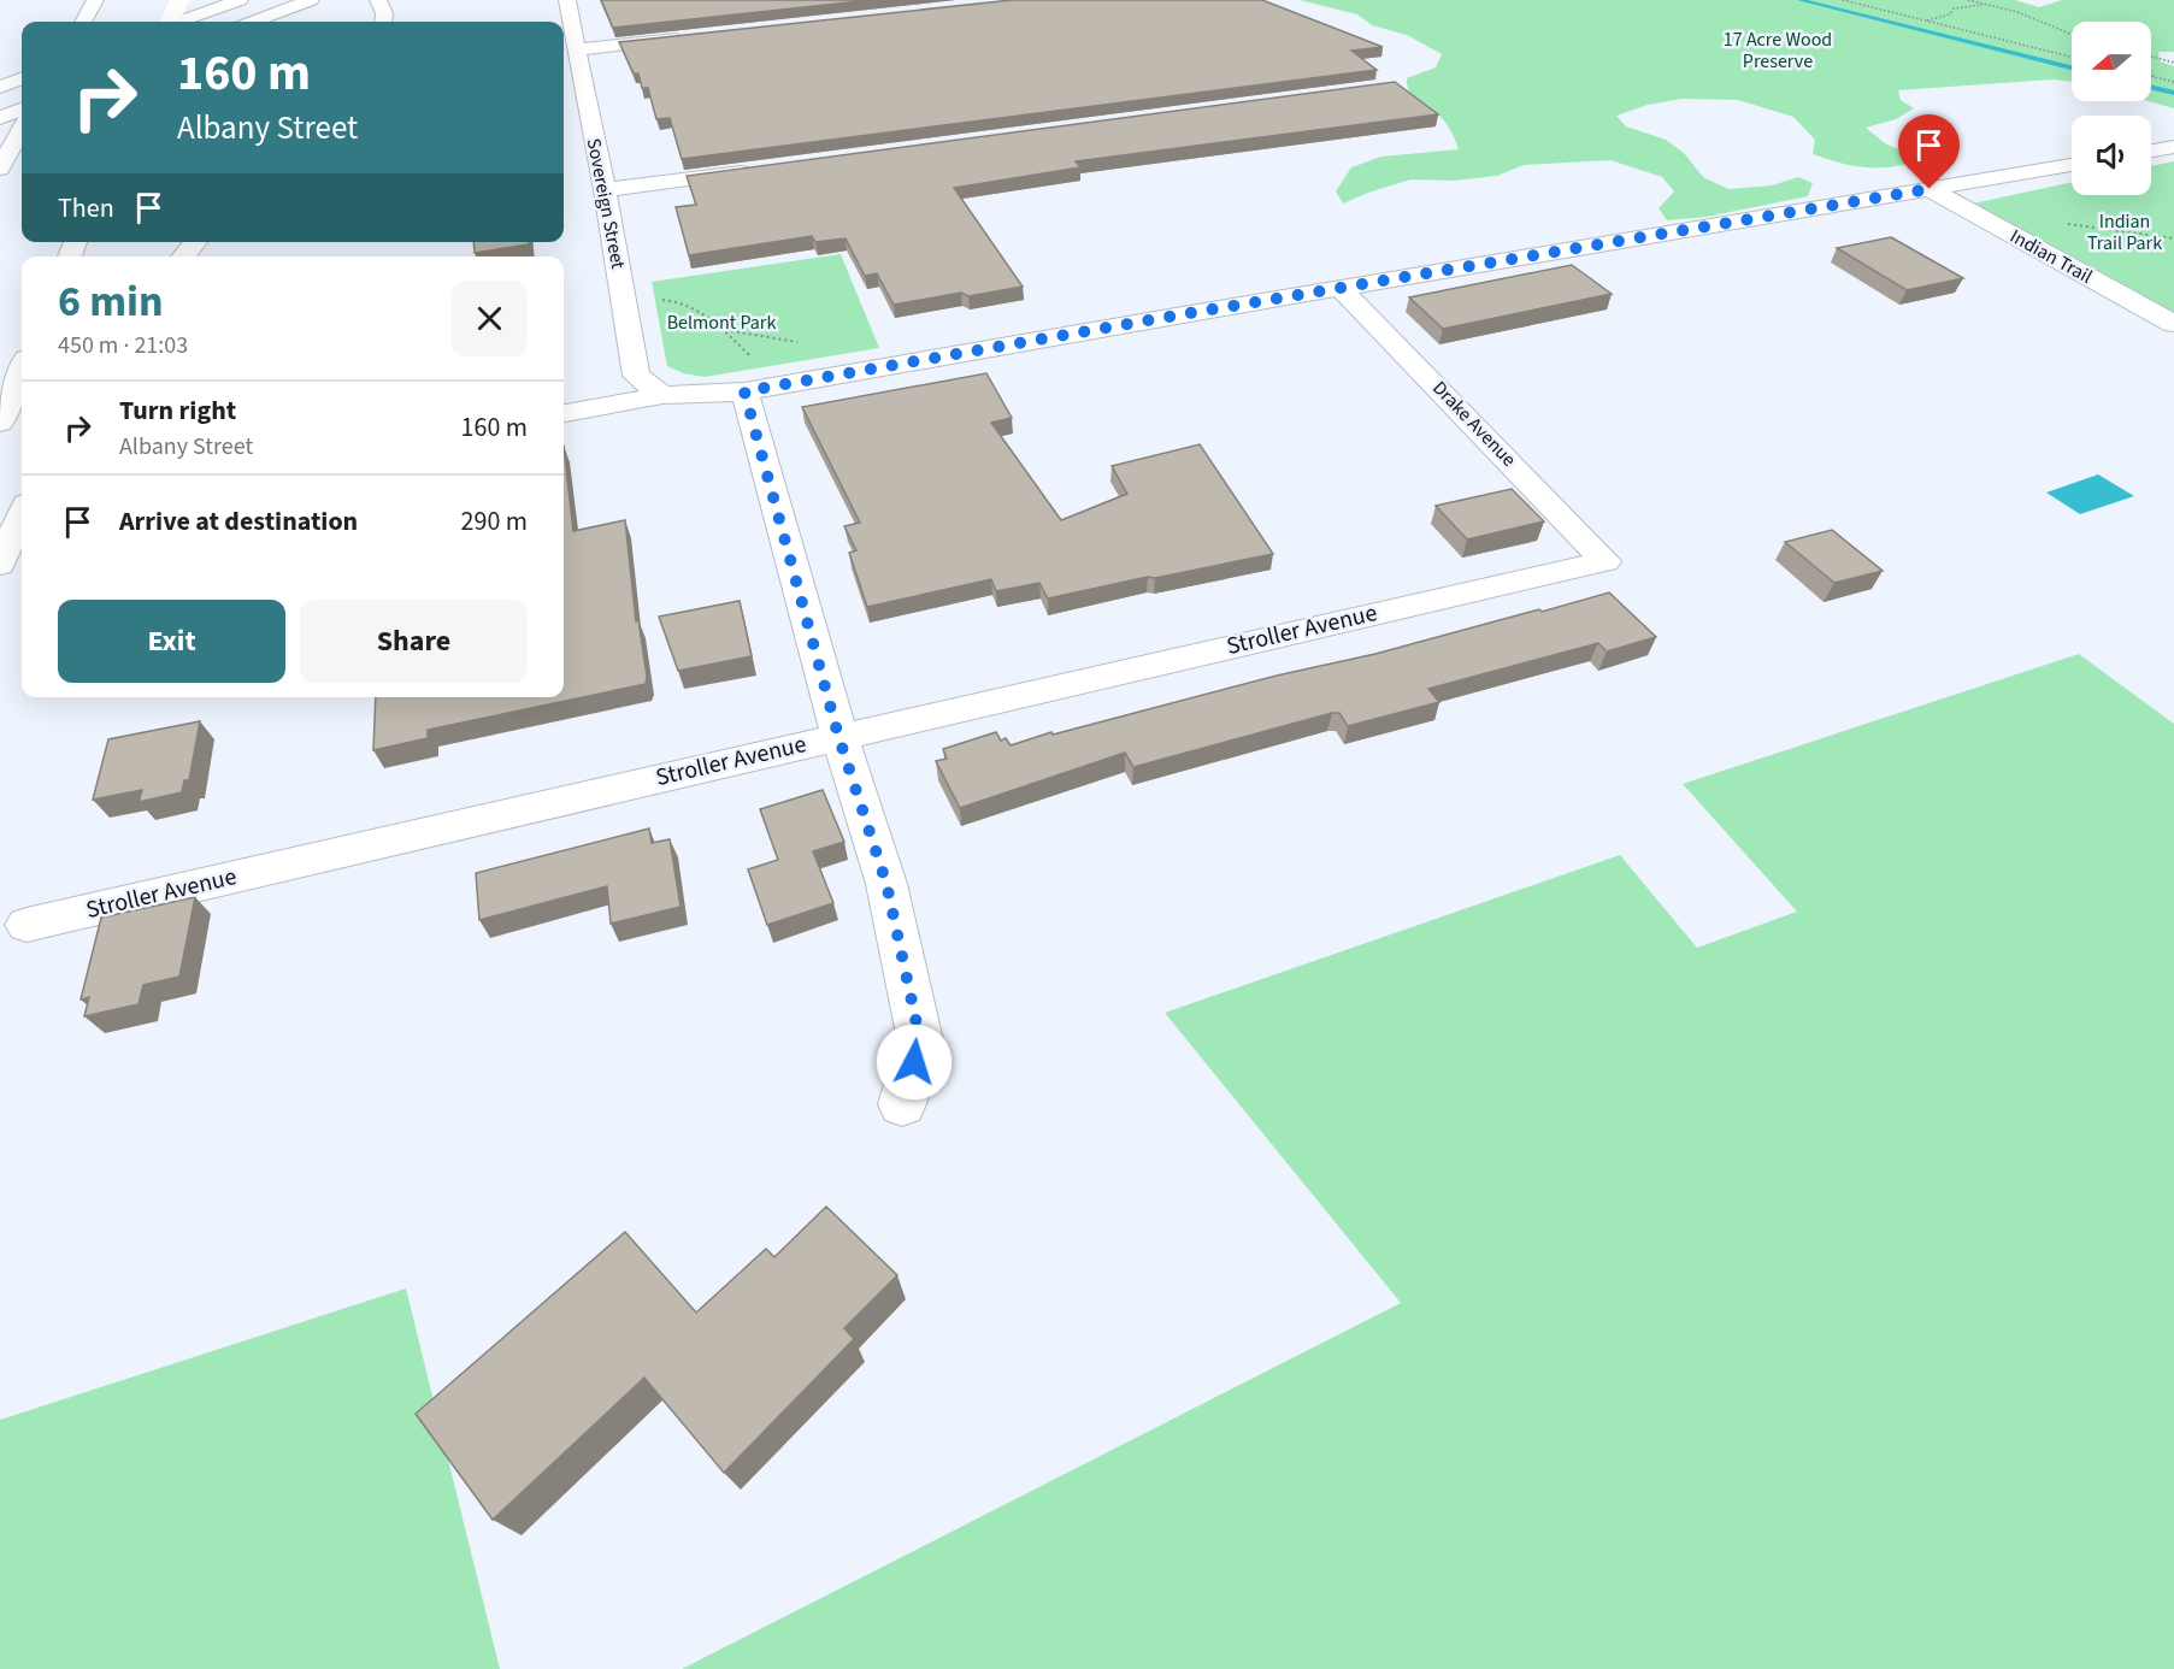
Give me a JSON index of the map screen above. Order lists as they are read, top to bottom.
{
  "streets": {
    "main road": [
      "Sovereign Street",
      "Indian Trail",
      "Drake Avenue",
      "Stroller Avenue"
    ]
  },
  "crossings": [
    ["Drake Avenue", "Stroller Avenue"]
  ],
  "parks": ["17 Acre Wood Preserve", "Indian Trail Park", "Belmont Park"],
  "north": "left",
  "page": {
    "turn": ["160 m", "Albany Street"],
    "then": "Then",
    "heading": ["6 min", "450 m · 21:03"],
    "list": [
      {
        "name": "Turn right",
        "note": "Albany Street",
        "value": "160 m"
      },
      {
        "name": "Arrive at destination",
        "value": "290 m"
      }
    ],
    "buttons": ["Exit", "Share"]
  }
}
